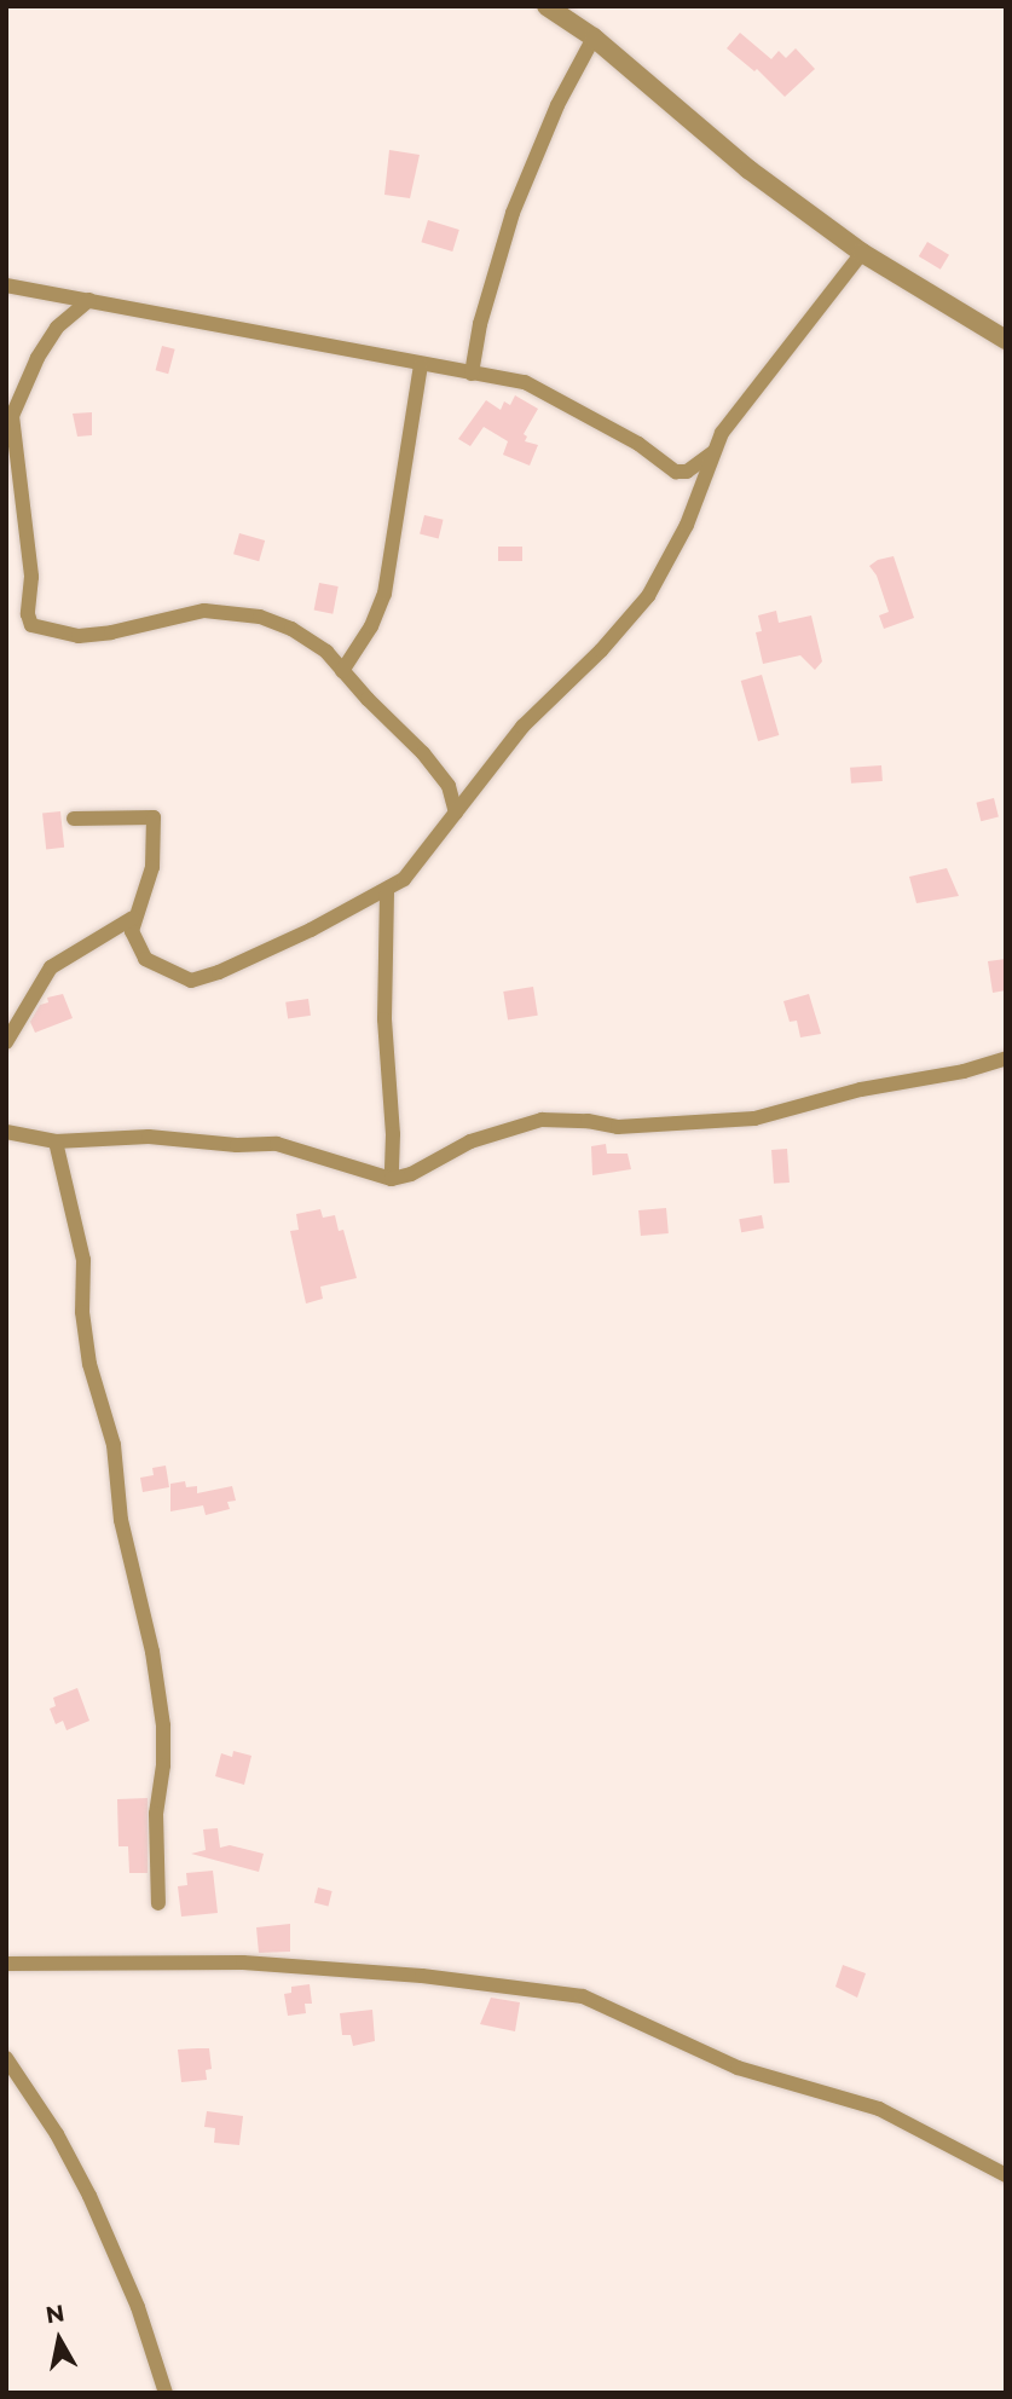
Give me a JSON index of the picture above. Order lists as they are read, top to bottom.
{
  "north": "top"
}
